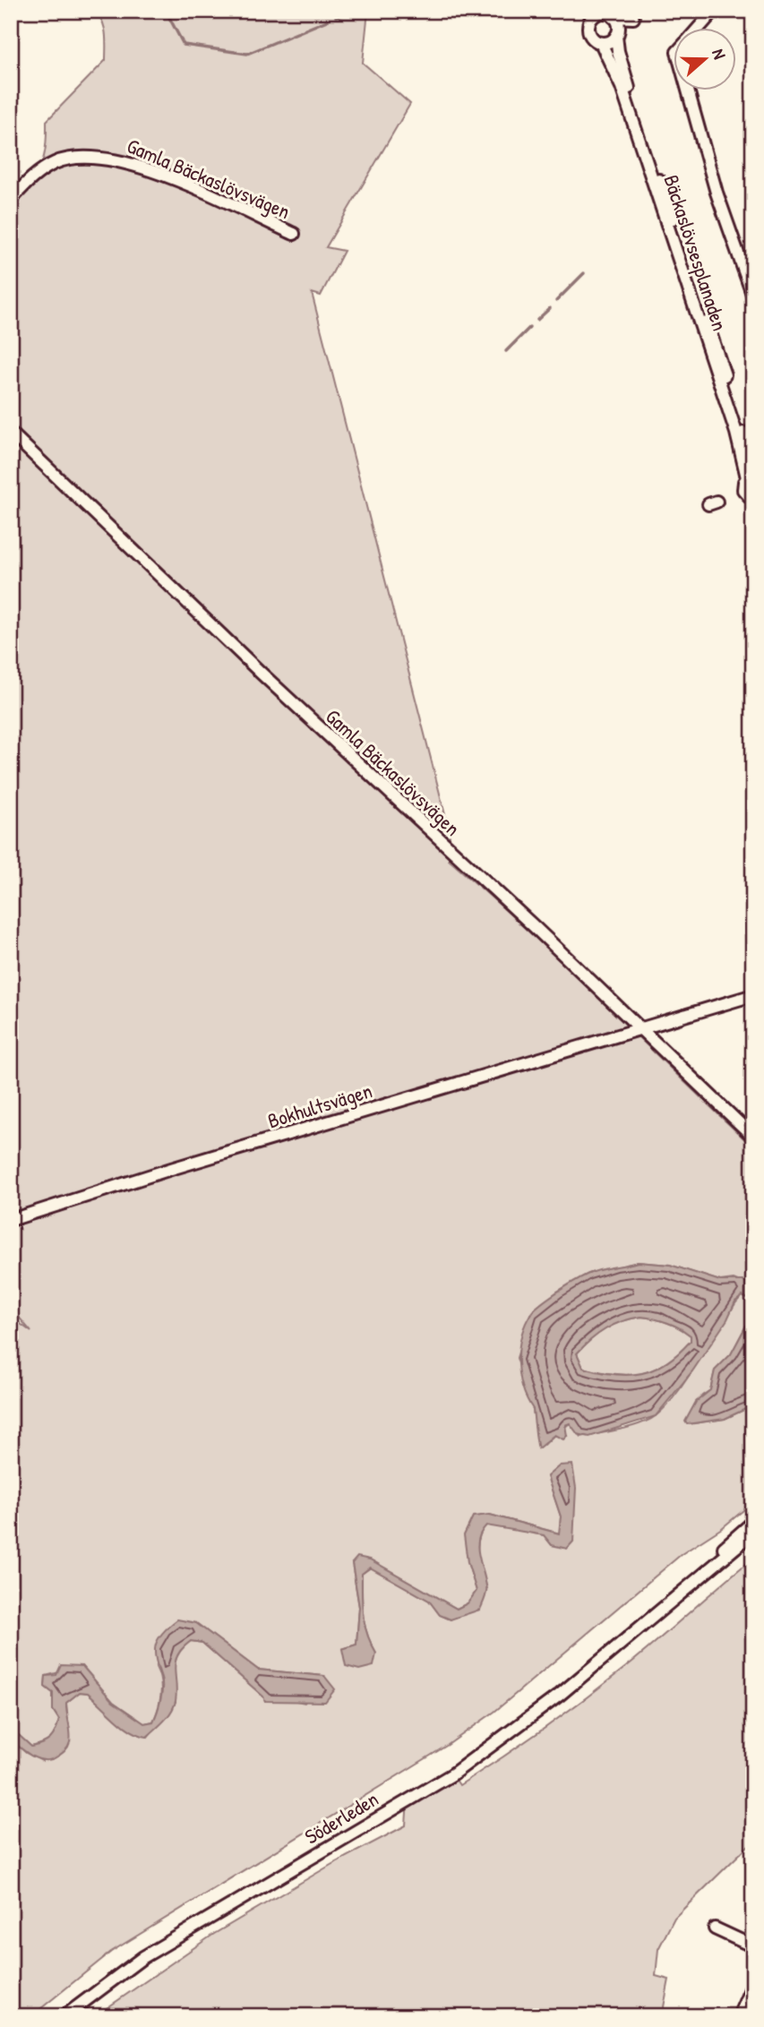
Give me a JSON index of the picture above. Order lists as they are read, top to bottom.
{
  "streets": {
    "street": [
      "Gamla Bäckaslövsvägen",
      "Bäckaslövsesplanaden",
      "Bokhultsvägen",
      "Söderleden"
    ]
  },
  "crossings": [
    ["Gamla Bäckaslövsvägen", "Bokhultsvägen"]
  ],
  "north": "right"
}
